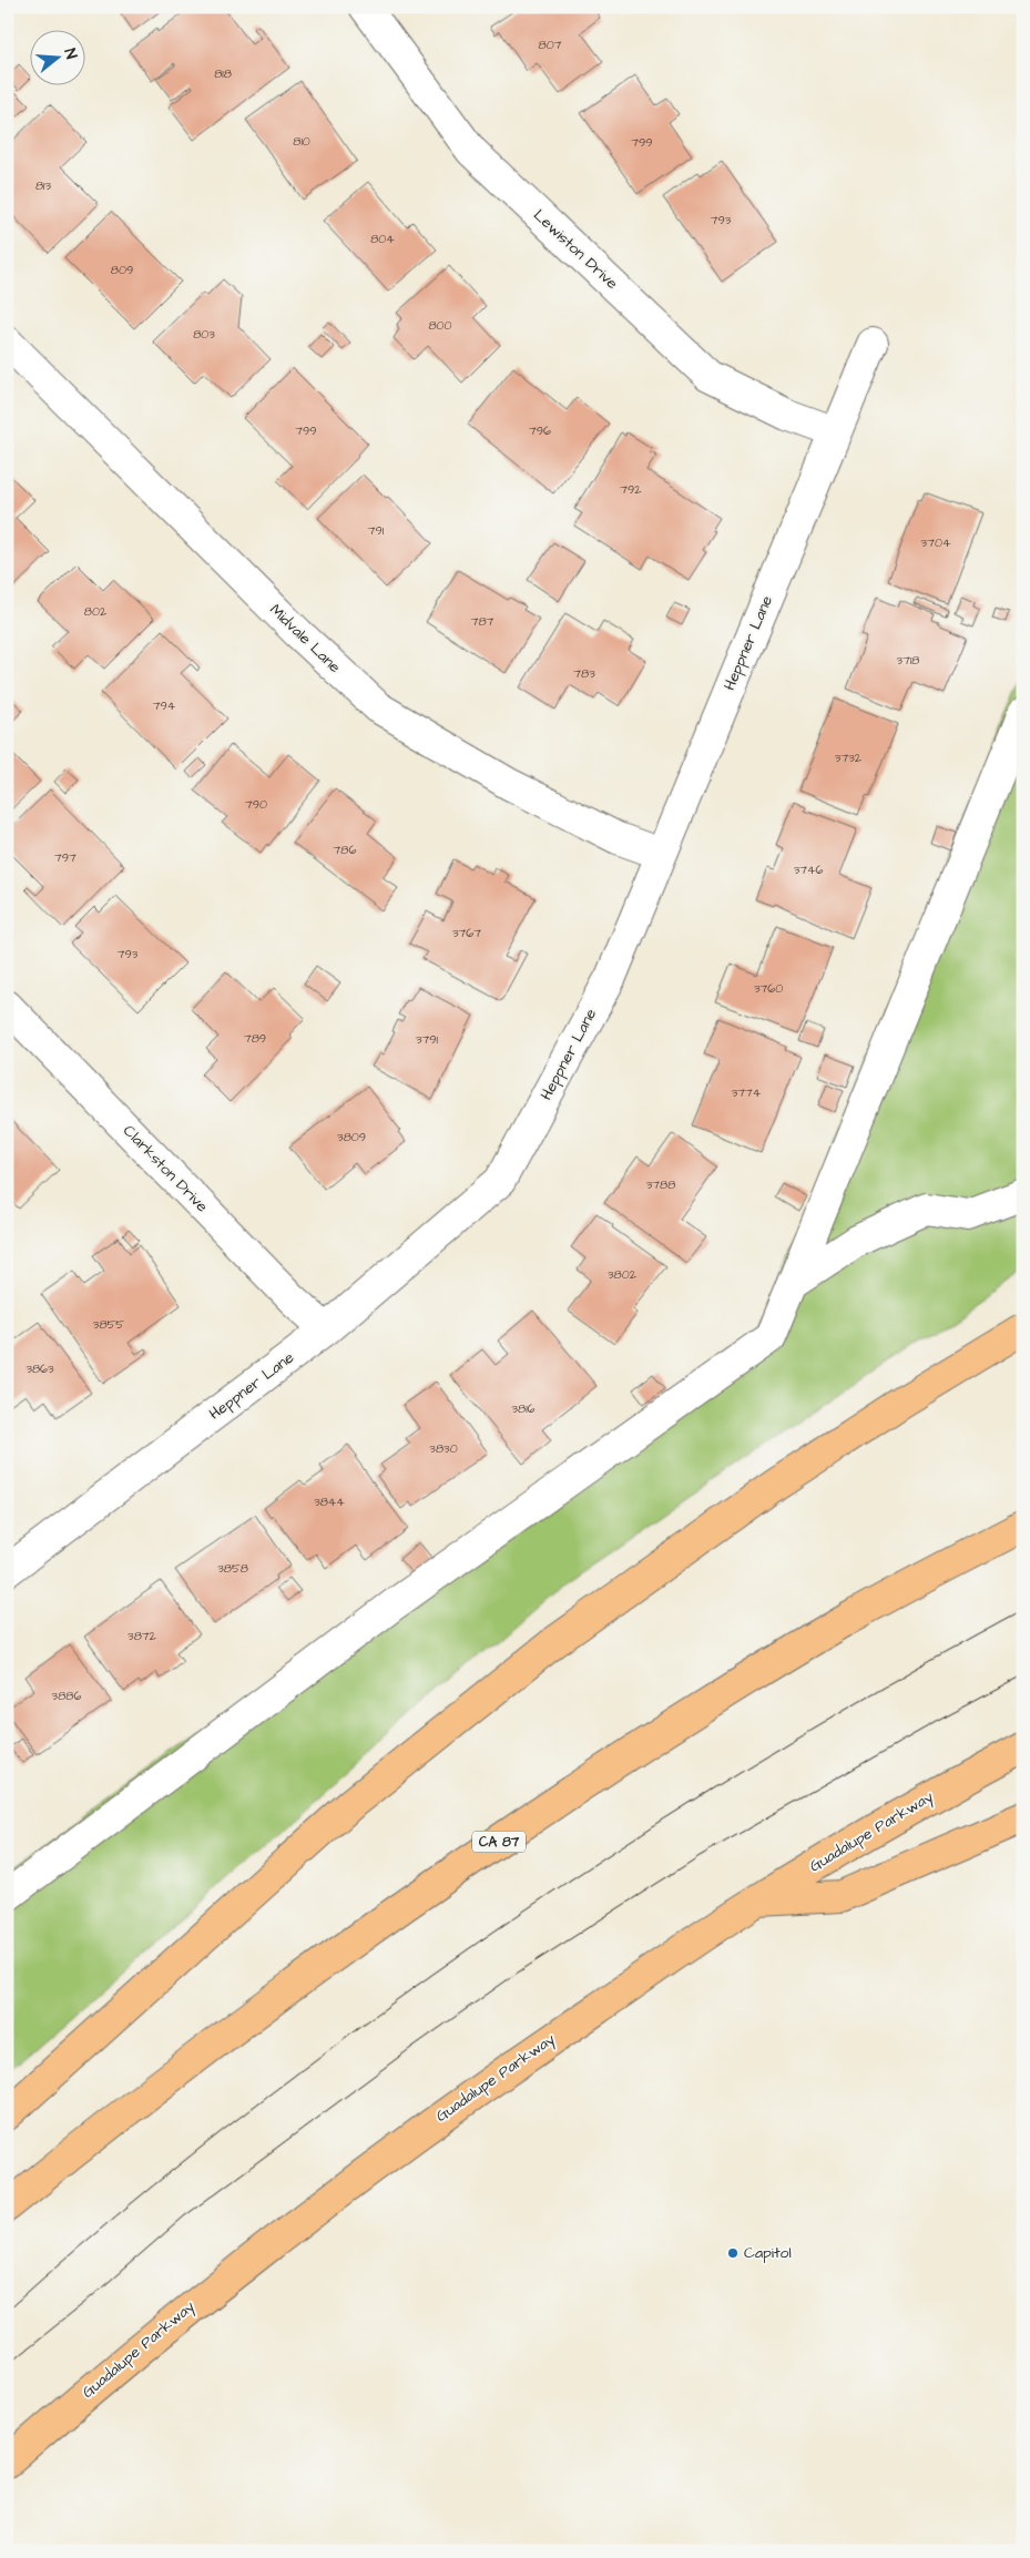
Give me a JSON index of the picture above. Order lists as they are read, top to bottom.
{
  "streets": {
    "highway": ["Guadalupe Parkway", "CA 87"],
    "street": [
      "Lewiston Drive",
      "Midvale Lane",
      "Heppner Lane",
      "Clarkston Drive"
    ]
  },
  "crossings": [
    ["Lewiston Drive", "Heppner Lane"],
    ["Midvale Lane", "Heppner Lane"],
    ["Heppner Lane", "Clarkston Drive"]
  ],
  "places": ["Capitol"],
  "house_numbers": [
    "807",
    "818",
    "810",
    "799",
    "813",
    "793",
    "804",
    "809",
    "800",
    "803",
    "799",
    "796",
    "792",
    "791",
    "3704",
    "802",
    "787",
    "3718",
    "783",
    "794",
    "3732",
    "790",
    "786",
    "797",
    "3746",
    "3767",
    "793",
    "3760",
    "789",
    "3791",
    "3774",
    "3809",
    "3788",
    "3802",
    "3855",
    "3863",
    "3816",
    "3830",
    "3844",
    "3858",
    "3872",
    "3886"
  ],
  "north": "right"
}
